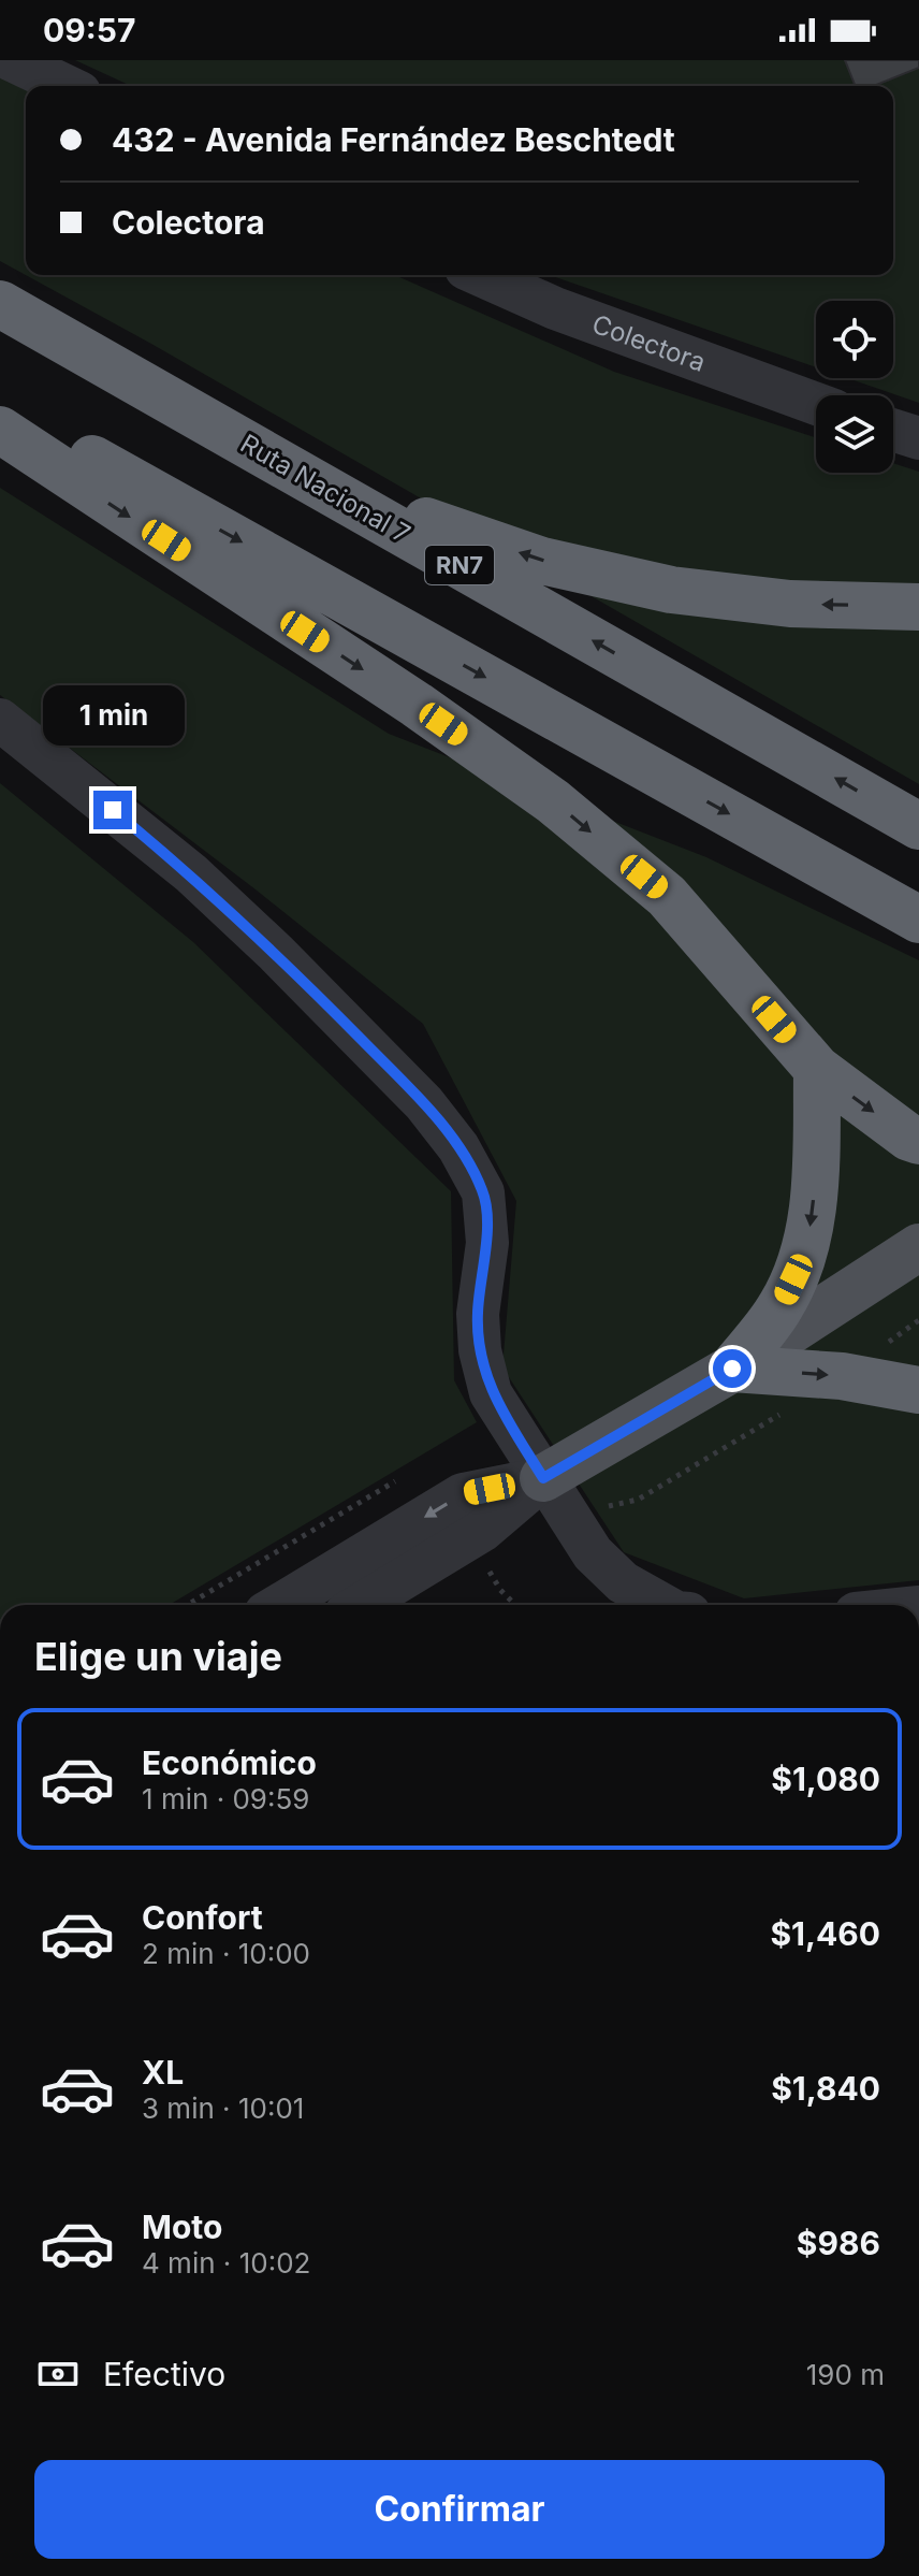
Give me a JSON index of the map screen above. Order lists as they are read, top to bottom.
{
  "streets": {
    "highway": ["Ruta Nacional 7", "RN7"],
    "street": ["Colectora"]
  },
  "page": {
    "status": "09:57",
    "banner": ["432 - Avenida Fernández Beschtedt", "Colectora"],
    "bubble": "1 min",
    "heading": "Elige un viaje",
    "list": [
      {
        "name": "Económico",
        "note": "1 min · 09:59",
        "value": "$1,080"
      },
      {
        "name": "Confort",
        "note": "2 min · 10:00",
        "value": "$1,460"
      },
      {
        "name": "XL",
        "note": "3 min · 10:01",
        "value": "$1,840"
      },
      {
        "name": "Moto",
        "note": "4 min · 10:02",
        "value": "$986"
      }
    ],
    "pay": ["Efectivo", "190 m"],
    "buttons": "Confirmar"
  }
}
